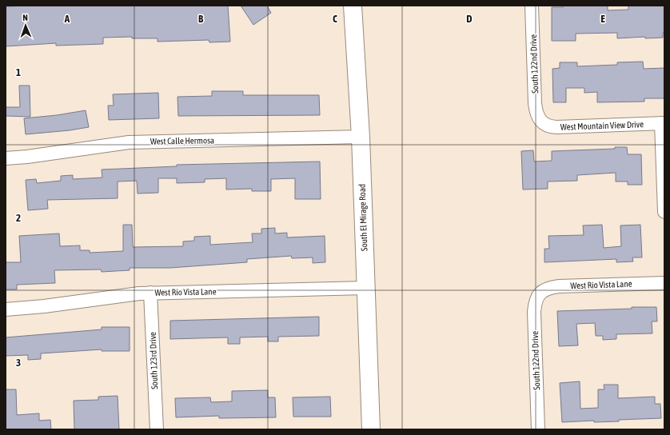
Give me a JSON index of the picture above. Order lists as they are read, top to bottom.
{
  "streets": {
    "main road": ["South El Mirage Road"],
    "street": [
      "South 122nd Drive",
      "West Mountain View Drive",
      "West Calle Hermosa",
      "West Rio Vista Lane",
      "South 123rd Drive"
    ]
  },
  "crossings": [
    ["South 122nd Drive", "West Mountain View Drive"],
    ["South 122nd Drive", "West Rio Vista Lane"],
    ["West Calle Hermosa", "South El Mirage Road"],
    ["South El Mirage Road", "West Rio Vista Lane"],
    ["West Rio Vista Lane", "South 123rd Drive"]
  ],
  "north": "top",
  "grid": {
    "columns": [
      "A",
      "B",
      "C",
      "D",
      "E"
    ],
    "rows": ["1", "2", "3"]
  }
}
